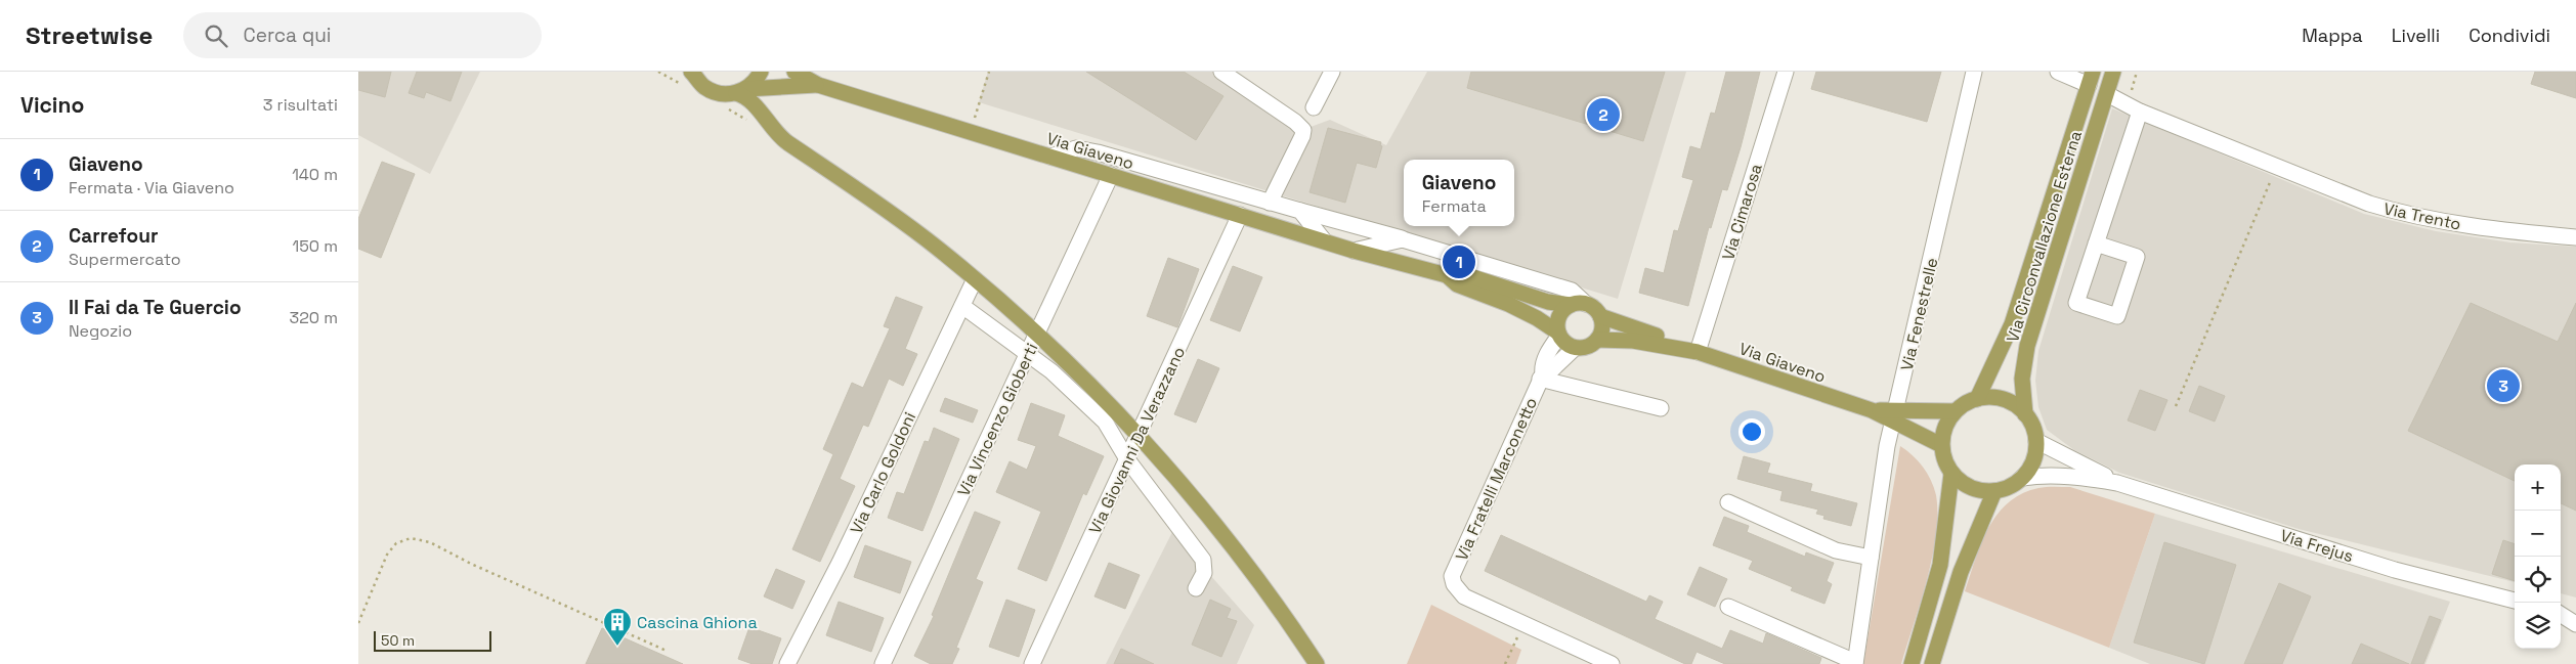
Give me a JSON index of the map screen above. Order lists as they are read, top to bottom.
{
  "streets": {
    "main road": ["Via Giaveno", "Via Circonvallazione Esterna"],
    "street": [
      "Via Cimarosa",
      "Via Trento",
      "Via Fenestrelle",
      "Via Vincenzo Gioberti",
      "Via Giovanni Da Verazzano",
      "Via Carlo Goldoni",
      "Via Fratelli Marconetto",
      "Via Frejus"
    ]
  },
  "crossings": [
    ["Via Giaveno", "Via Cimarosa"],
    ["Via Giaveno", "Via Circonvallazione Esterna"],
    ["Via Giaveno", "Via Fenestrelle"],
    ["Via Giaveno", "Via Vincenzo Gioberti"],
    ["Via Giaveno", "Via Giovanni Da Verazzano"],
    ["Via Giaveno", "Via Fratelli Marconetto"],
    ["Via Giaveno", "Via Frejus"],
    ["Via Trento", "Via Circonvallazione Esterna"],
    ["Via Circonvallazione Esterna", "Via Frejus"]
  ],
  "places": {
    "building": ["Cascina Ghiona"]
  },
  "scale_bar": "50 m",
  "page": {
    "header": "Streetwise",
    "search": "Cerca qui",
    "nav": ["Mappa", "Livelli", "Condividi"],
    "heading": ["Vicino", "3 risultati"],
    "pins": ["2", "1", "3"],
    "list": [
      {
        "mark": "1",
        "name": "Giaveno",
        "note": "Fermata · Via Giaveno",
        "value": "140 m"
      },
      {
        "mark": "2",
        "name": "Carrefour",
        "note": "Supermercato",
        "value": "150 m"
      },
      {
        "mark": "3",
        "name": "Il Fai da Te Guercio",
        "note": "Negozio",
        "value": "320 m"
      }
    ],
    "popup": ["Giaveno", "Fermata"],
    "map_buttons": ["+", "−"],
    "scale": "50 m"
  }
}
